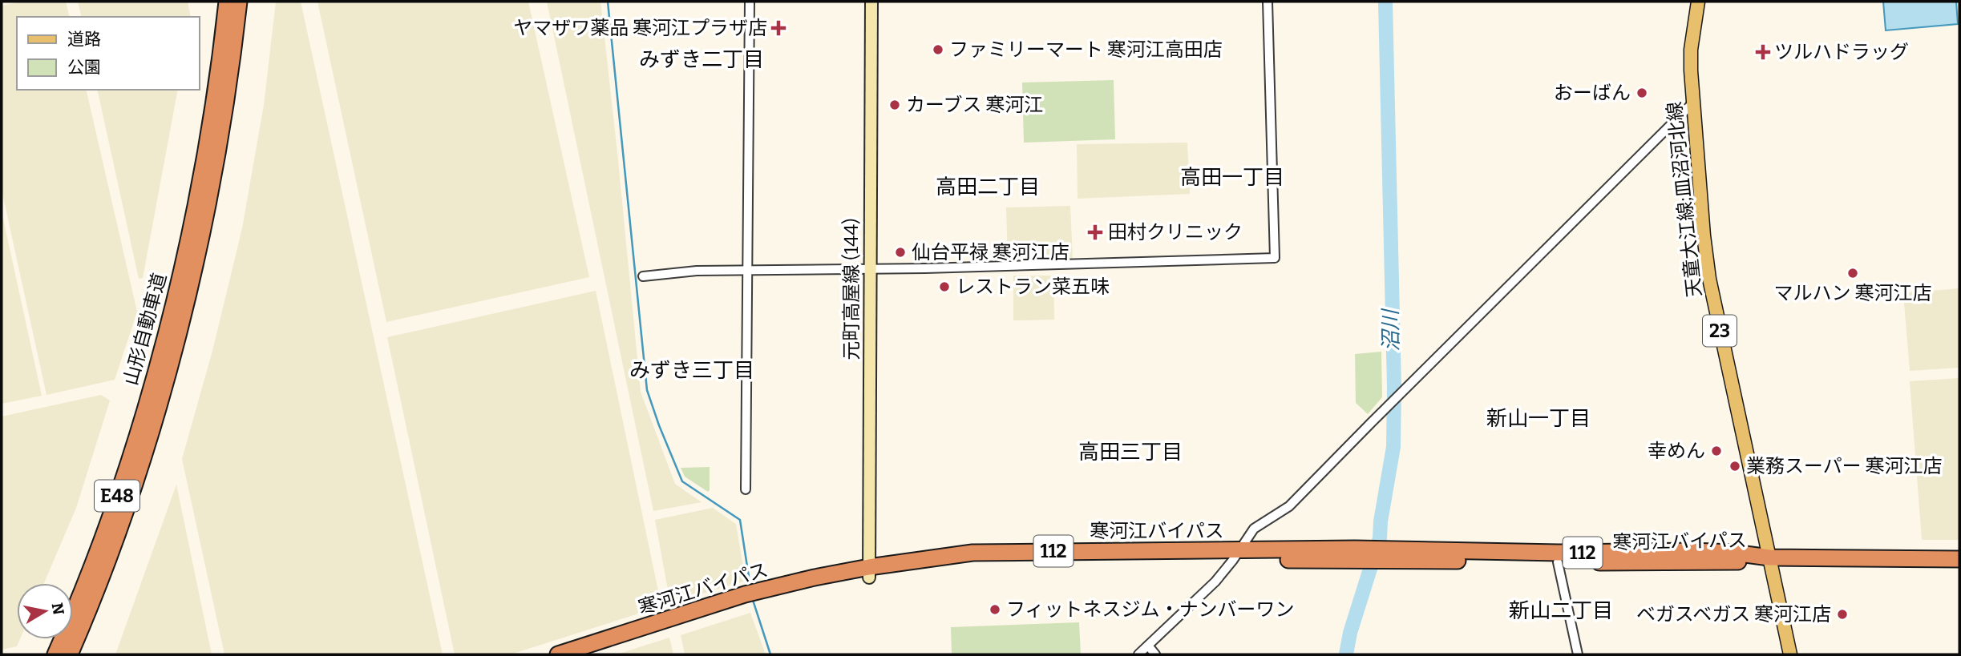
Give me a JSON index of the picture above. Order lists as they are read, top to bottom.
{
  "streets": {
    "highway": [
      "山形自動車道",
      "E48",
      "寒河江バイパス",
      "112"
    ],
    "main road": ["天童大江線;皿沼河北線", "元町高屋線 (144)", "23"]
  },
  "crossings": [
    ["天童大江線;皿沼河北線", "寒河江バイパス"],
    ["元町高屋線 (144)", "寒河江バイパス"]
  ],
  "districts": [
    "みずき二丁目",
    "高田一丁目",
    "高田二丁目",
    "みずき三丁目",
    "新山一丁目",
    "高田三丁目",
    "新山二丁目"
  ],
  "water": ["沼川"],
  "places": {
    "health": ["ヤマザワ薬品 寒河江プラザ店", "ツルハドラッグ", "田村クリニック"],
    "other": [
      "ファミリーマート 寒河江高田店",
      "おーばん",
      "カーブス 寒河江",
      "仙台平禄 寒河江店",
      "マルハン 寒河江店",
      "レストラン菜五味",
      "幸めん",
      "業務スーパー 寒河江店",
      "フィットネスジム・ナンバーワン",
      "ベガスベガス 寒河江店"
    ]
  },
  "legend": ["道路", "公園"],
  "north": "right"
}
